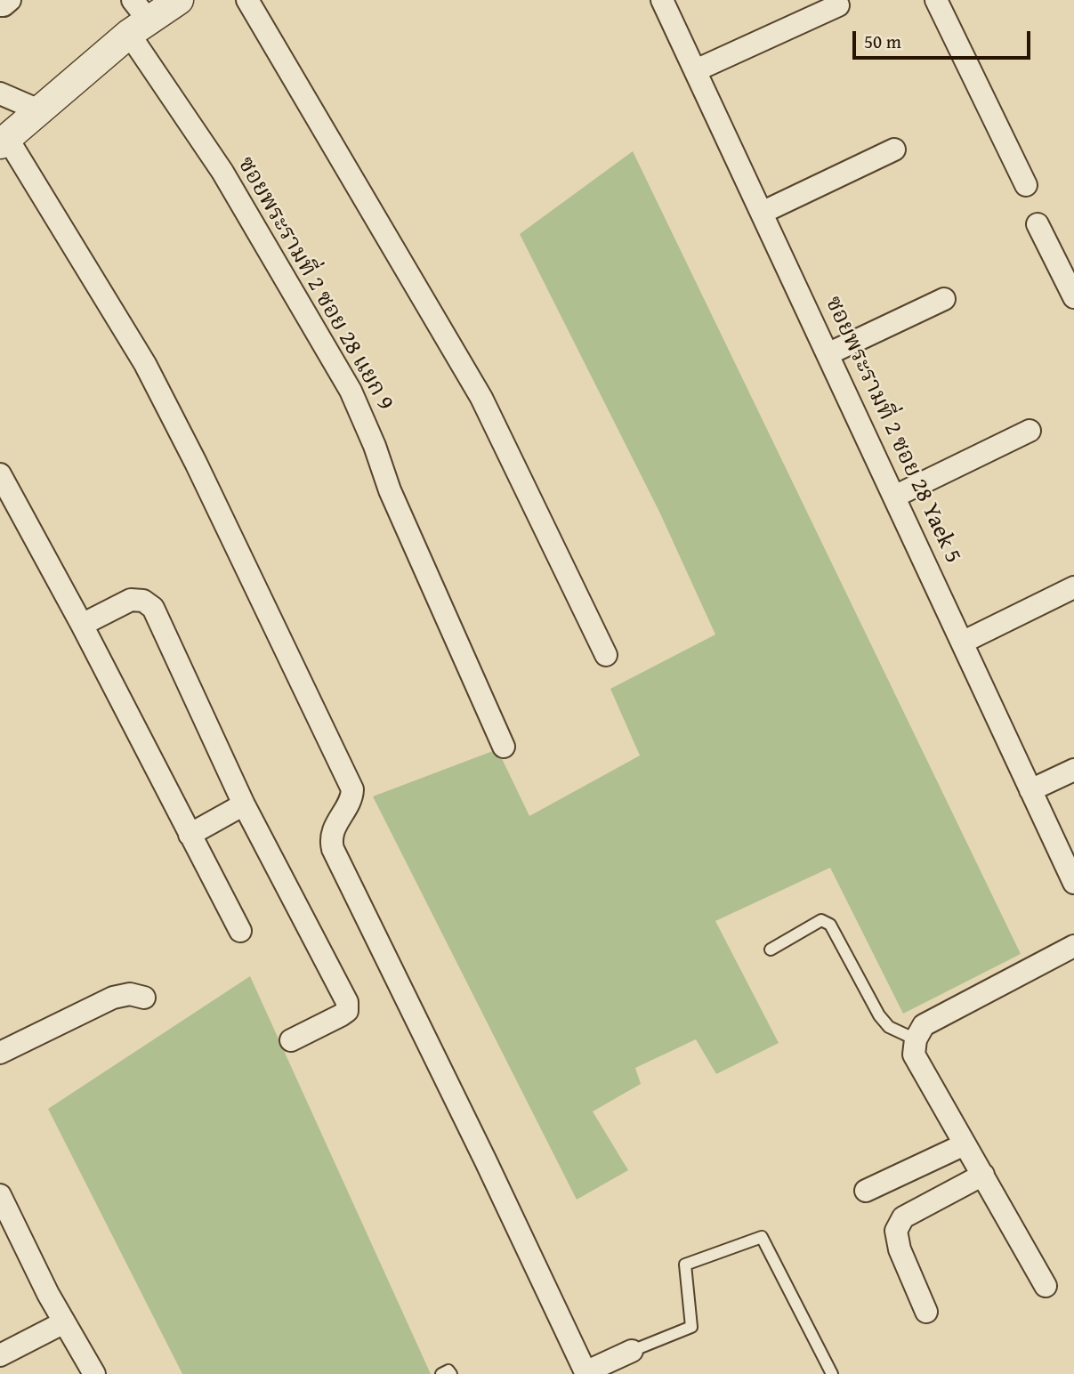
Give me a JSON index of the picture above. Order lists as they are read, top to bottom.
{
  "streets": {
    "street": ["ซอยพระรามที่ 2 ซอย 28 แยก 9", "ซอยพระรามที่ 2 ซอย 28 Yaek 5"]
  },
  "scale_bar": "50 m"
}
